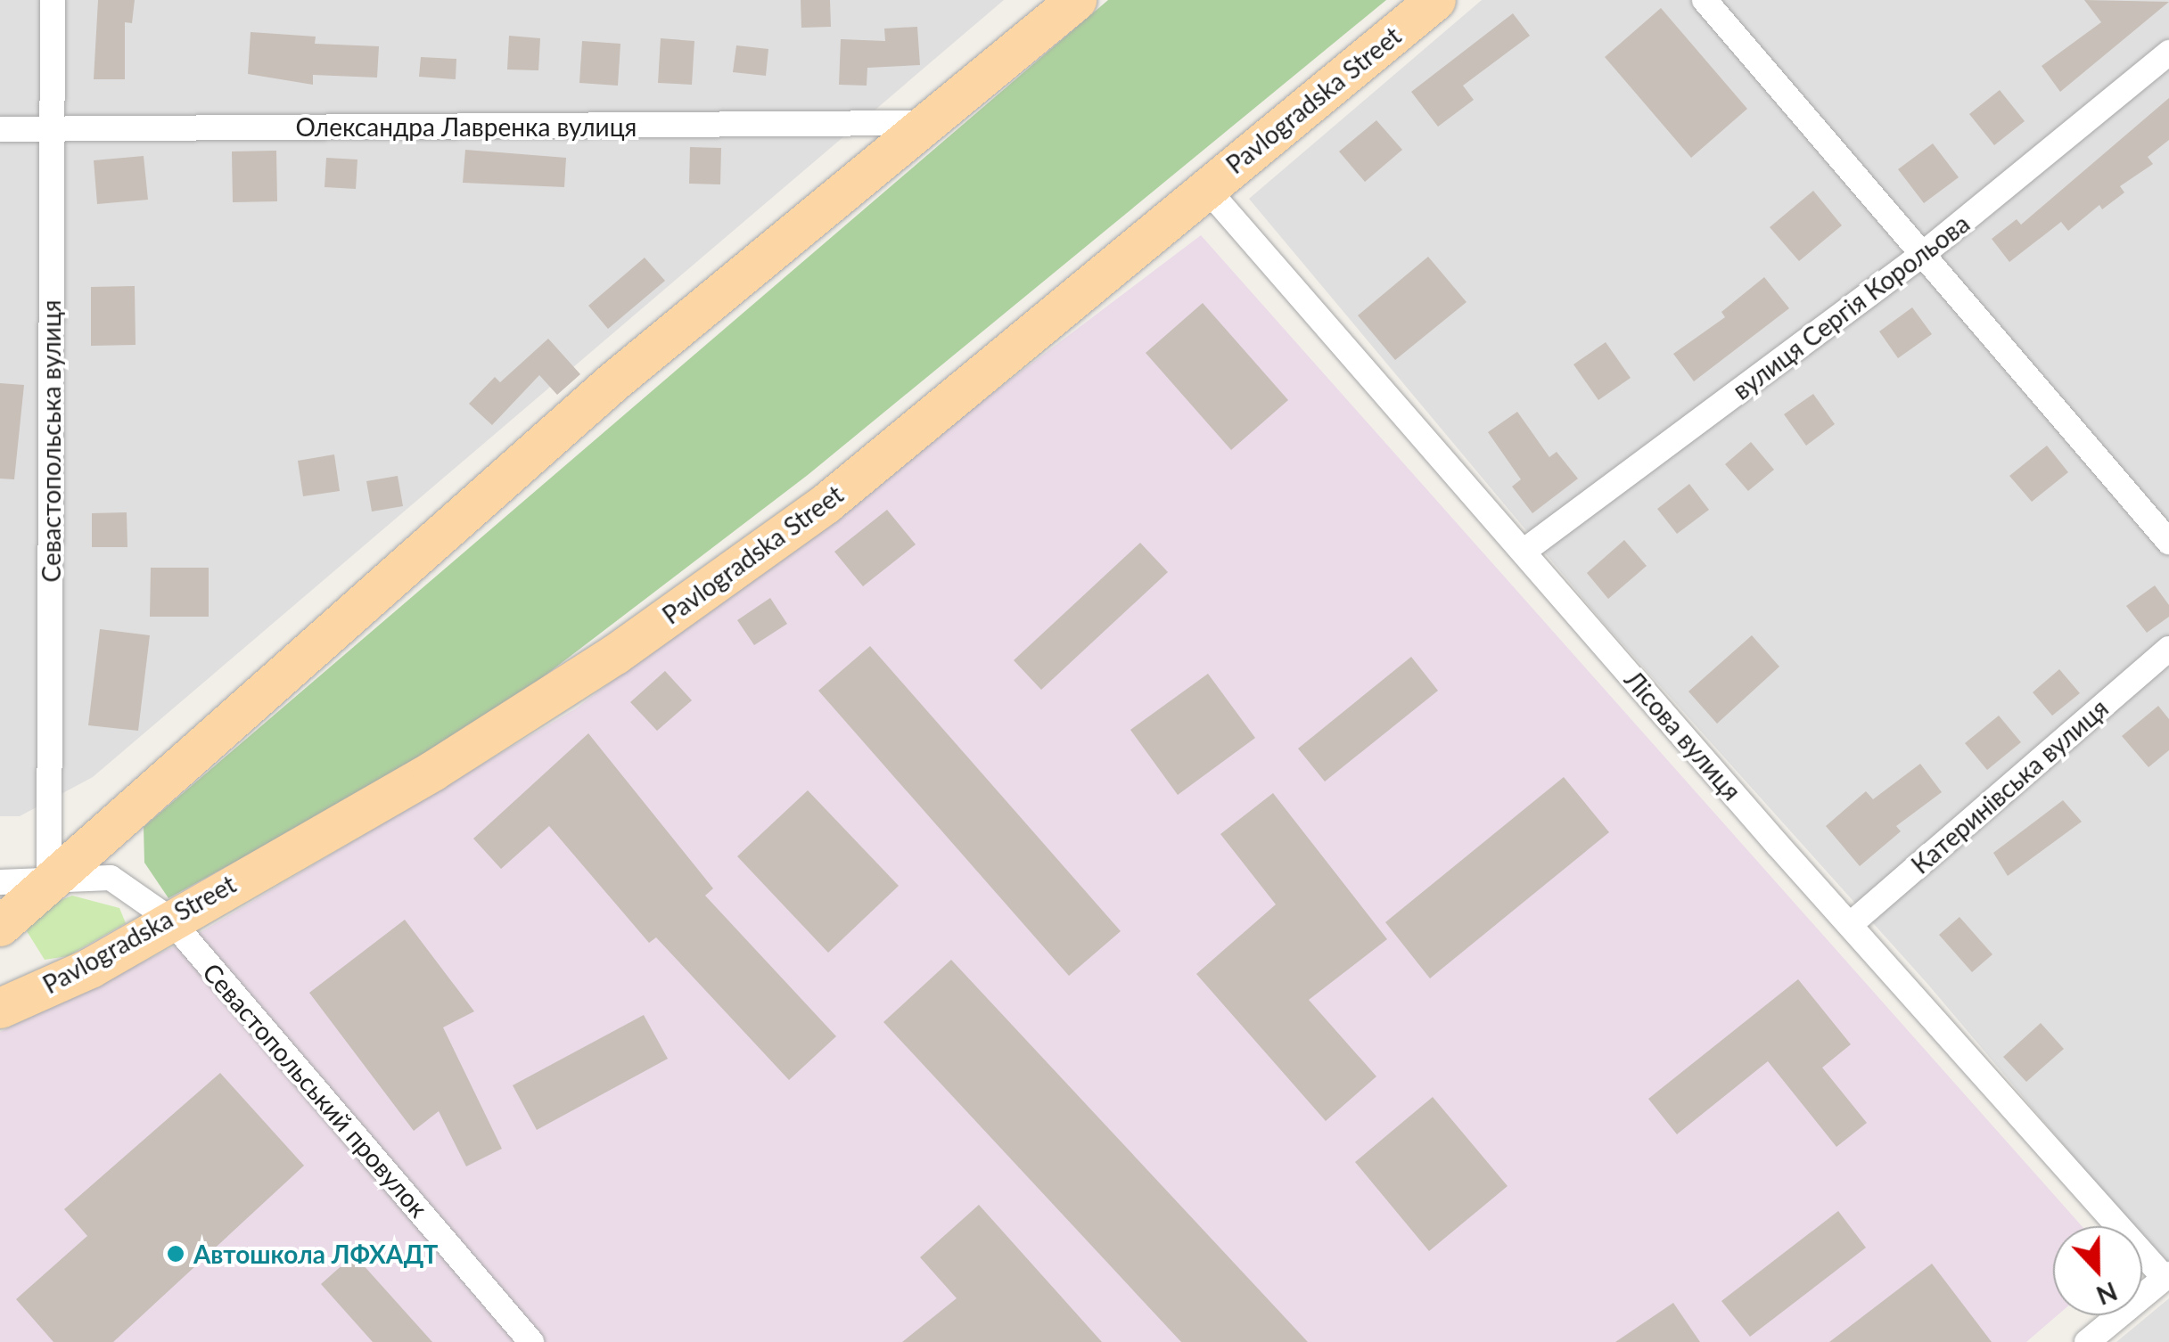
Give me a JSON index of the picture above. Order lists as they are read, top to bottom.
{
  "streets": {
    "main road": ["Pavlogradska Street"],
    "street": [
      "Олександра Лавренка вулиця",
      "вулиця Сергія Корольова",
      "Севастопольська вулиця",
      "Лісова вулиця",
      "Катеринівська вулиця",
      "Севастопольський провулок"
    ]
  },
  "crossings": [
    ["Pavlogradska Street", "Лісова вулиця"],
    ["Pavlogradska Street", "Севастопольський провулок"],
    ["Олександра Лавренка вулиця", "Севастопольська вулиця"],
    ["вулиця Сергія Корольова", "Лісова вулиця"],
    ["Севастопольська вулиця", "Севастопольський провулок"],
    ["Лісова вулиця", "Катеринівська вулиця"]
  ],
  "places": ["Автошкола ЛФХАДТ"],
  "north": "bottom"
}
